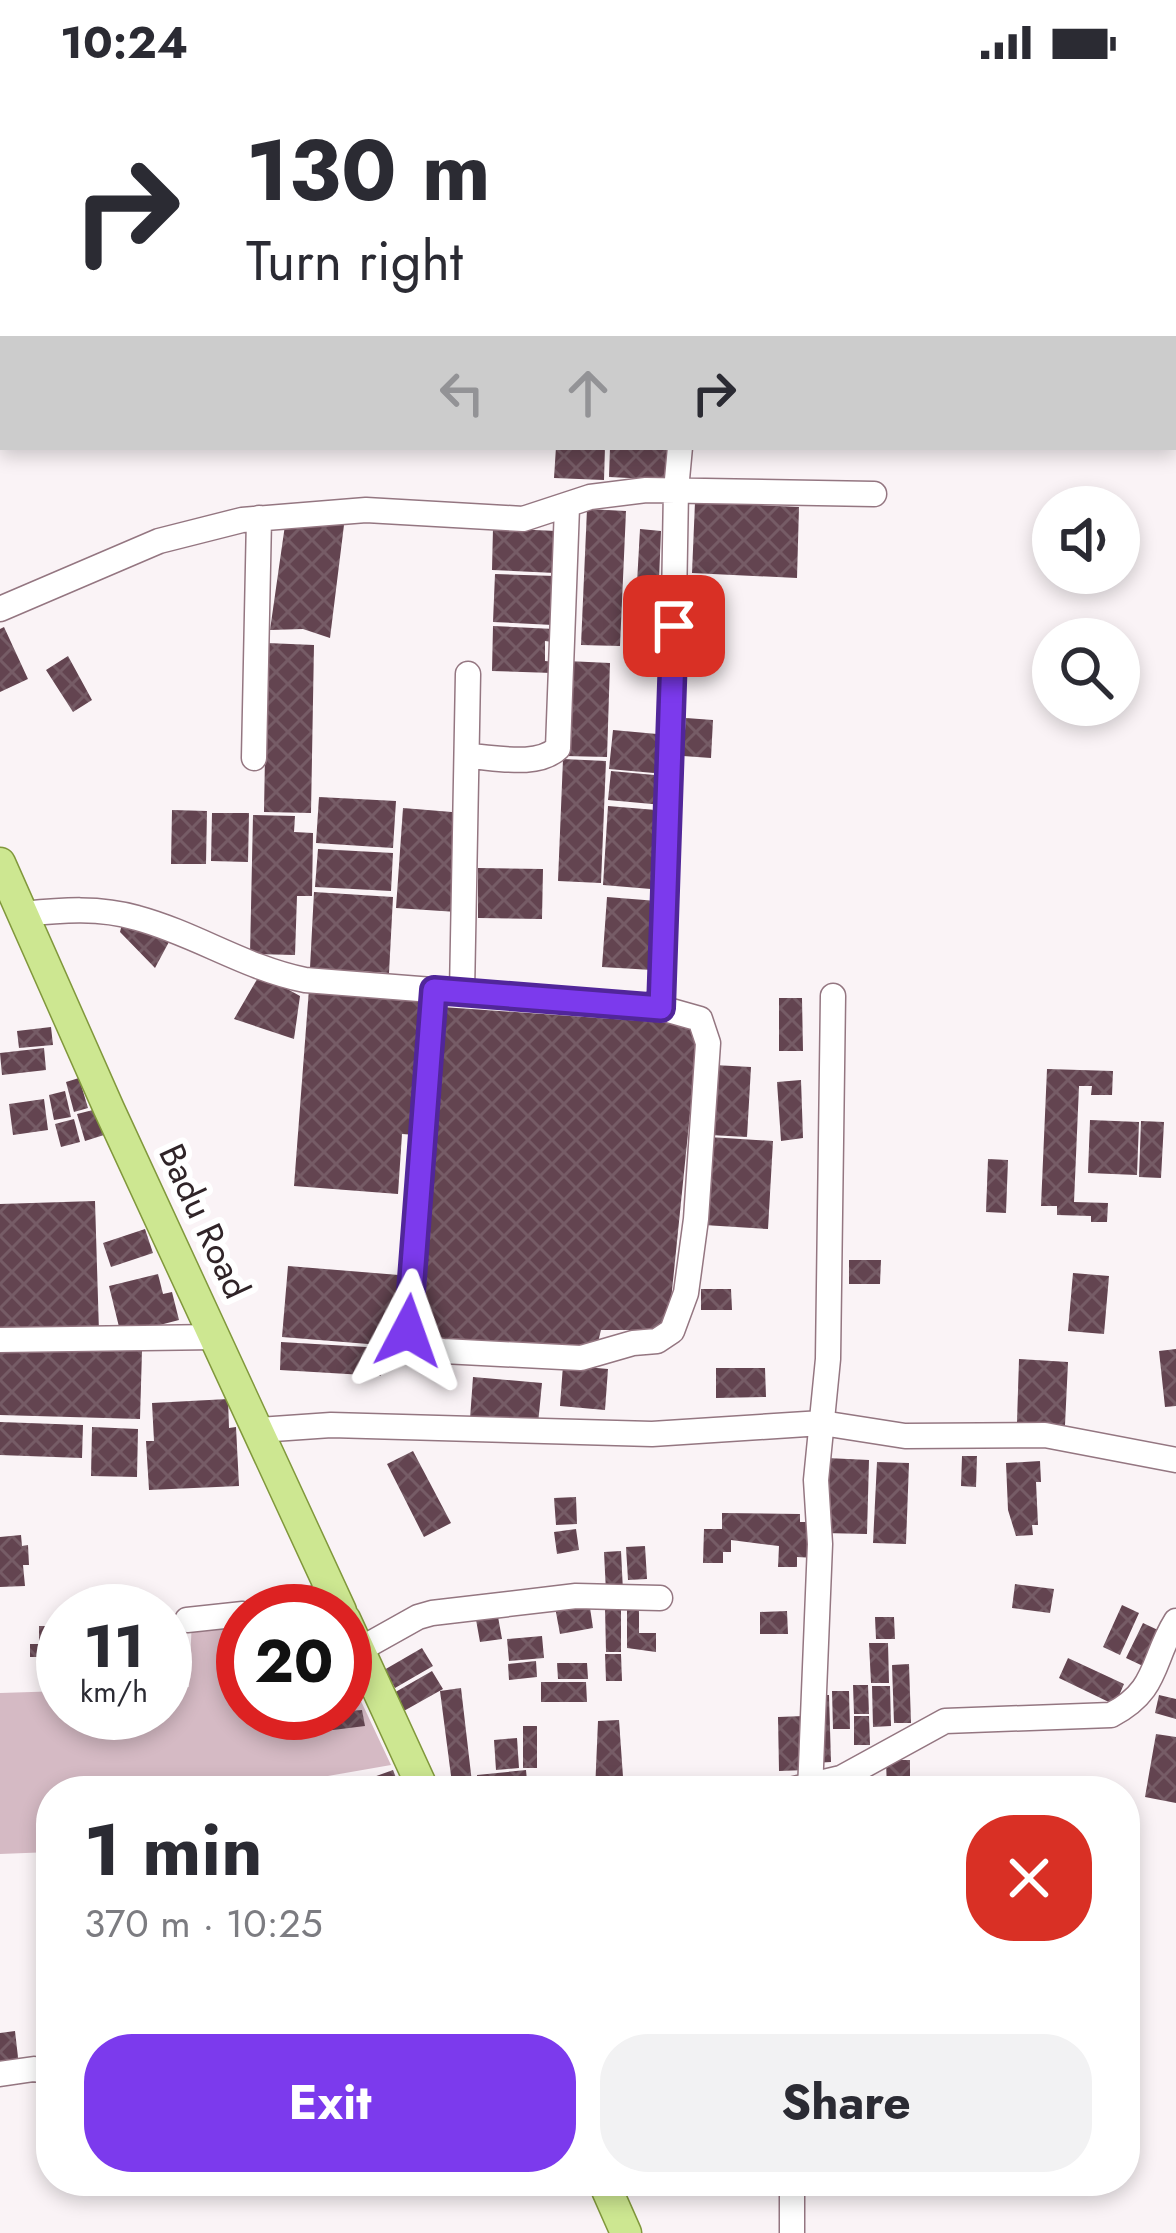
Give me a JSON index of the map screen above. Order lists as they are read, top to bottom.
{
  "streets": {
    "main road": ["Badu Road"]
  },
  "page": {
    "status": "10:24",
    "turn": ["130 m", "Turn right"],
    "speed": "11 km/h",
    "limit": "20",
    "heading": ["1 min", "370 m · 10:25"],
    "buttons": ["Exit", "Share"]
  }
}
